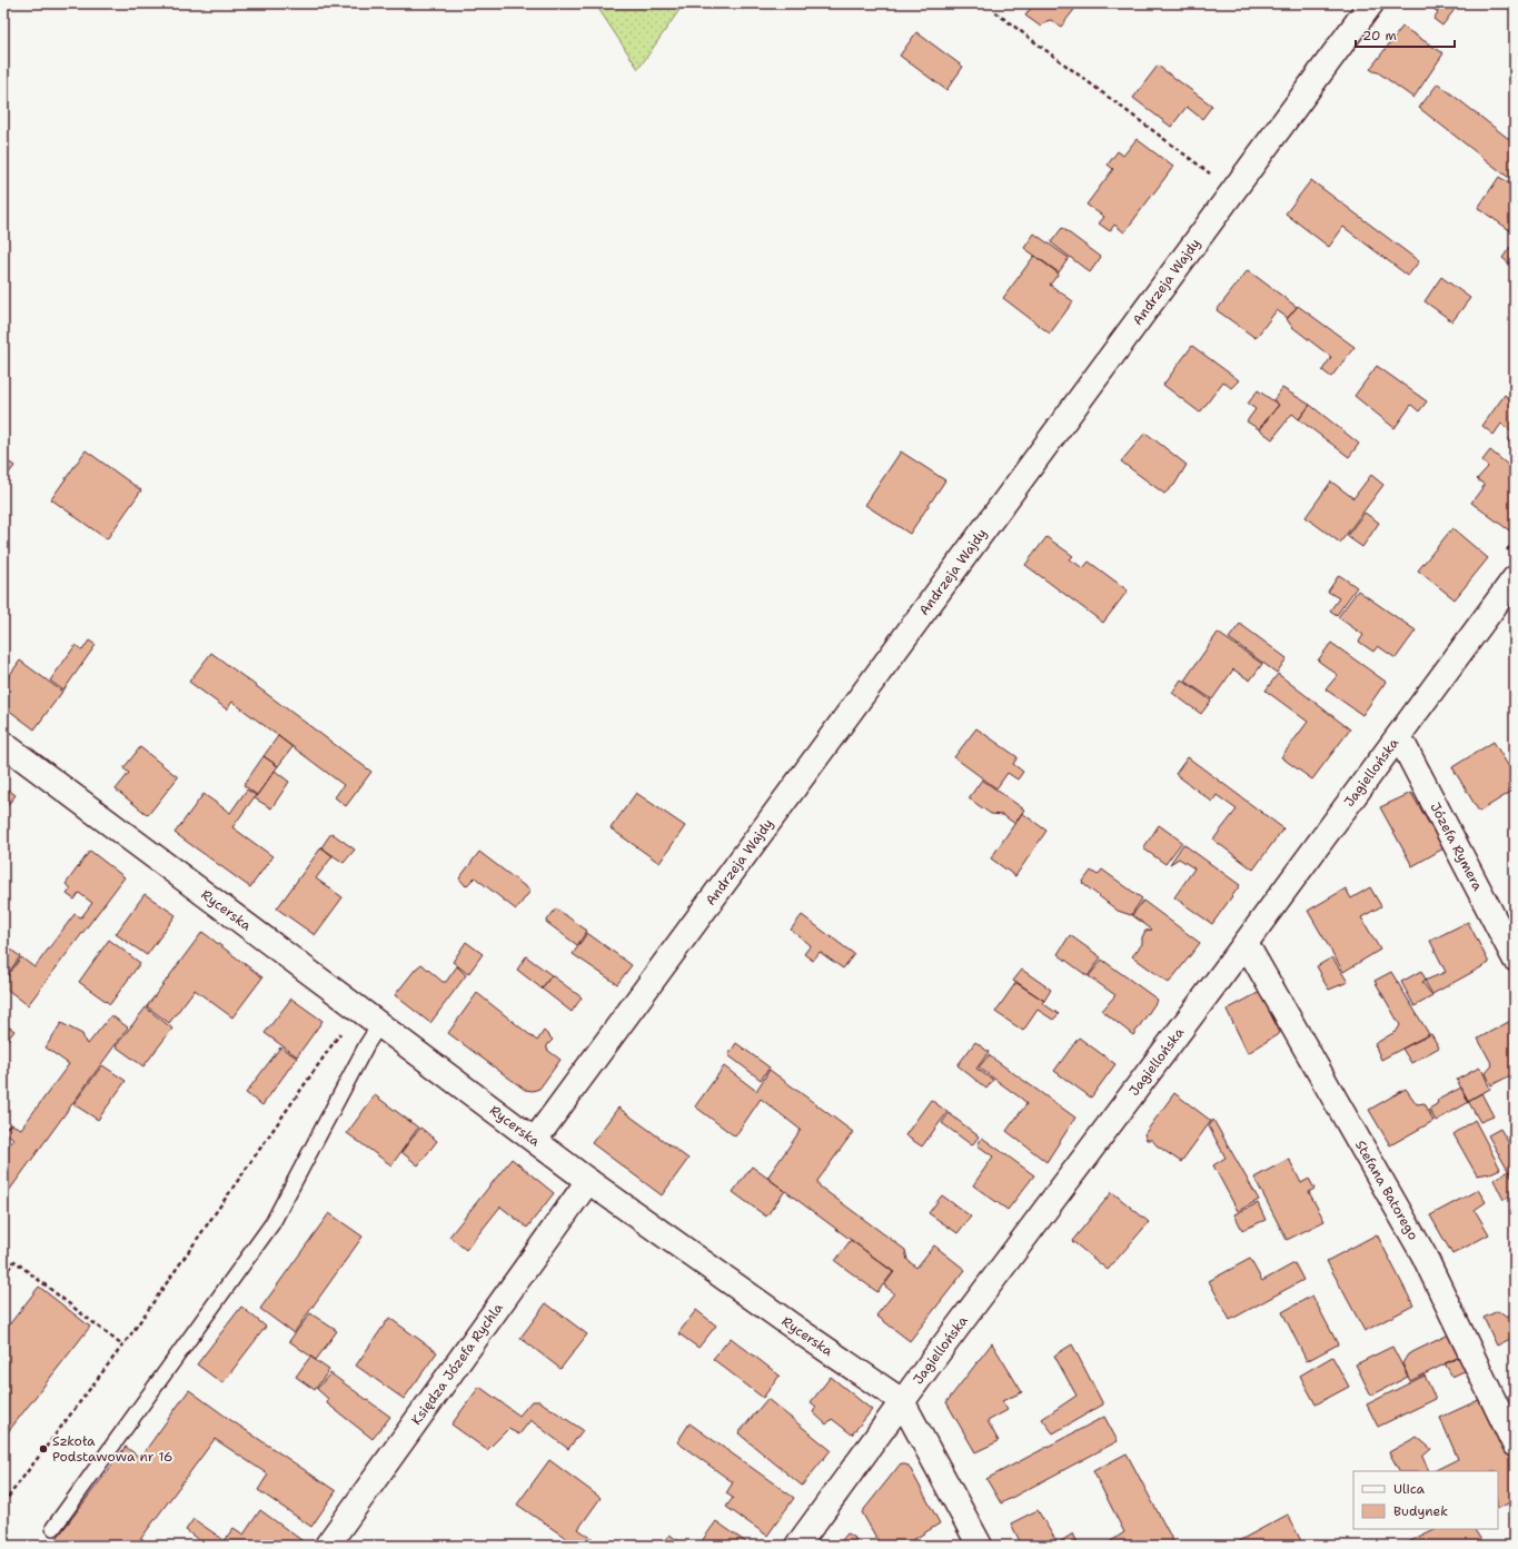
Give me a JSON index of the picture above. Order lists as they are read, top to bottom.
{
  "streets": {
    "street": [
      "Andrzeja Wajdy",
      "Jagiellońska",
      "Józefa Rymera",
      "Rycerska",
      "Stefana Batorego",
      "Księdza Józefa Rychla"
    ]
  },
  "crossings": [
    ["Andrzeja Wajdy", "Rycerska"],
    ["Jagiellońska", "Józefa Rymera"],
    ["Jagiellońska", "Rycerska"],
    ["Jagiellońska", "Stefana Batorego"],
    ["Rycerska", "Księdza Józefa Rychla"]
  ],
  "places": ["Szkoła Podstawowa nr 16"],
  "legend": ["Ulica", "Budynek"],
  "scale_bar": "20 m"
}
